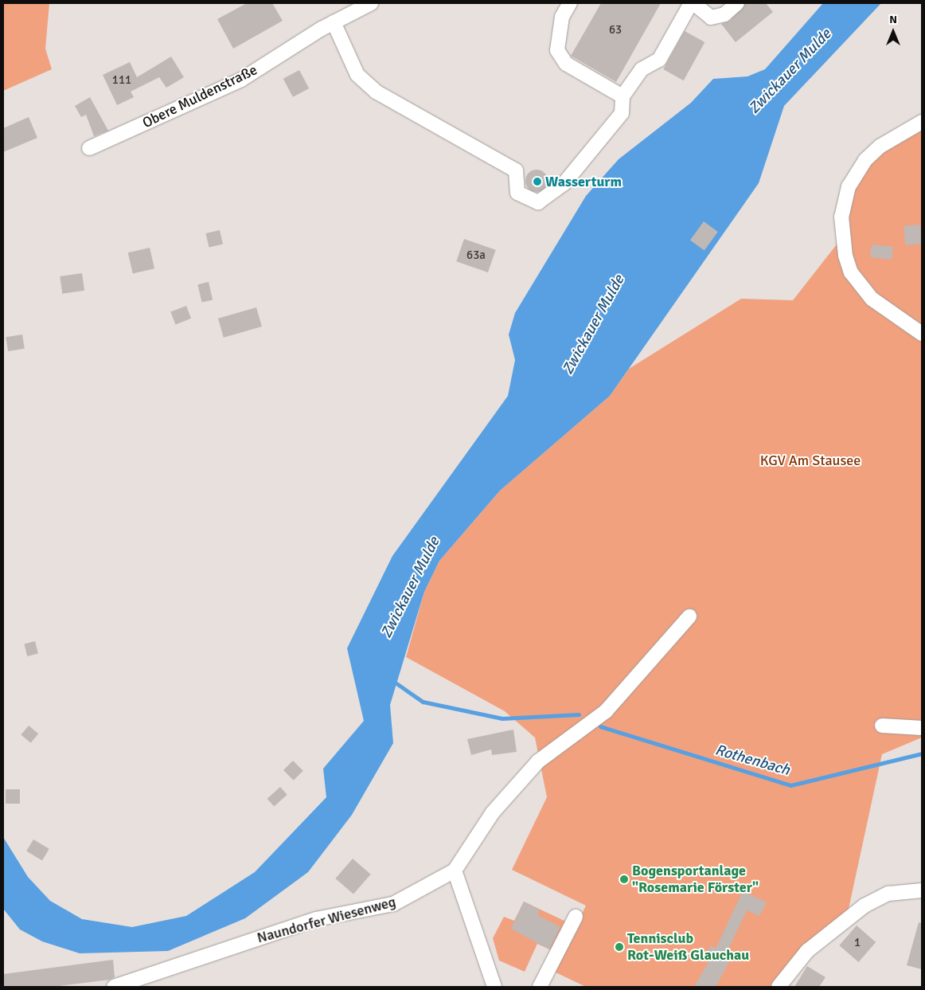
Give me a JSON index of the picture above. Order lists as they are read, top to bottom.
{
  "streets": {
    "street": ["Obere Muldenstraße", "Naundorfer Wiesenweg"]
  },
  "water": ["Zwickauer Mulde", "Rothenbach"],
  "parks": ["KGV Am Stausee"],
  "places": ["Wasserturm", "Bogensportanlage \"Rosemarie Förster\"", "Tennisclub Rot-Weiß Glauchau"],
  "house_numbers": [
    "63",
    "111",
    "63a",
    "1"
  ],
  "north": "top"
}
